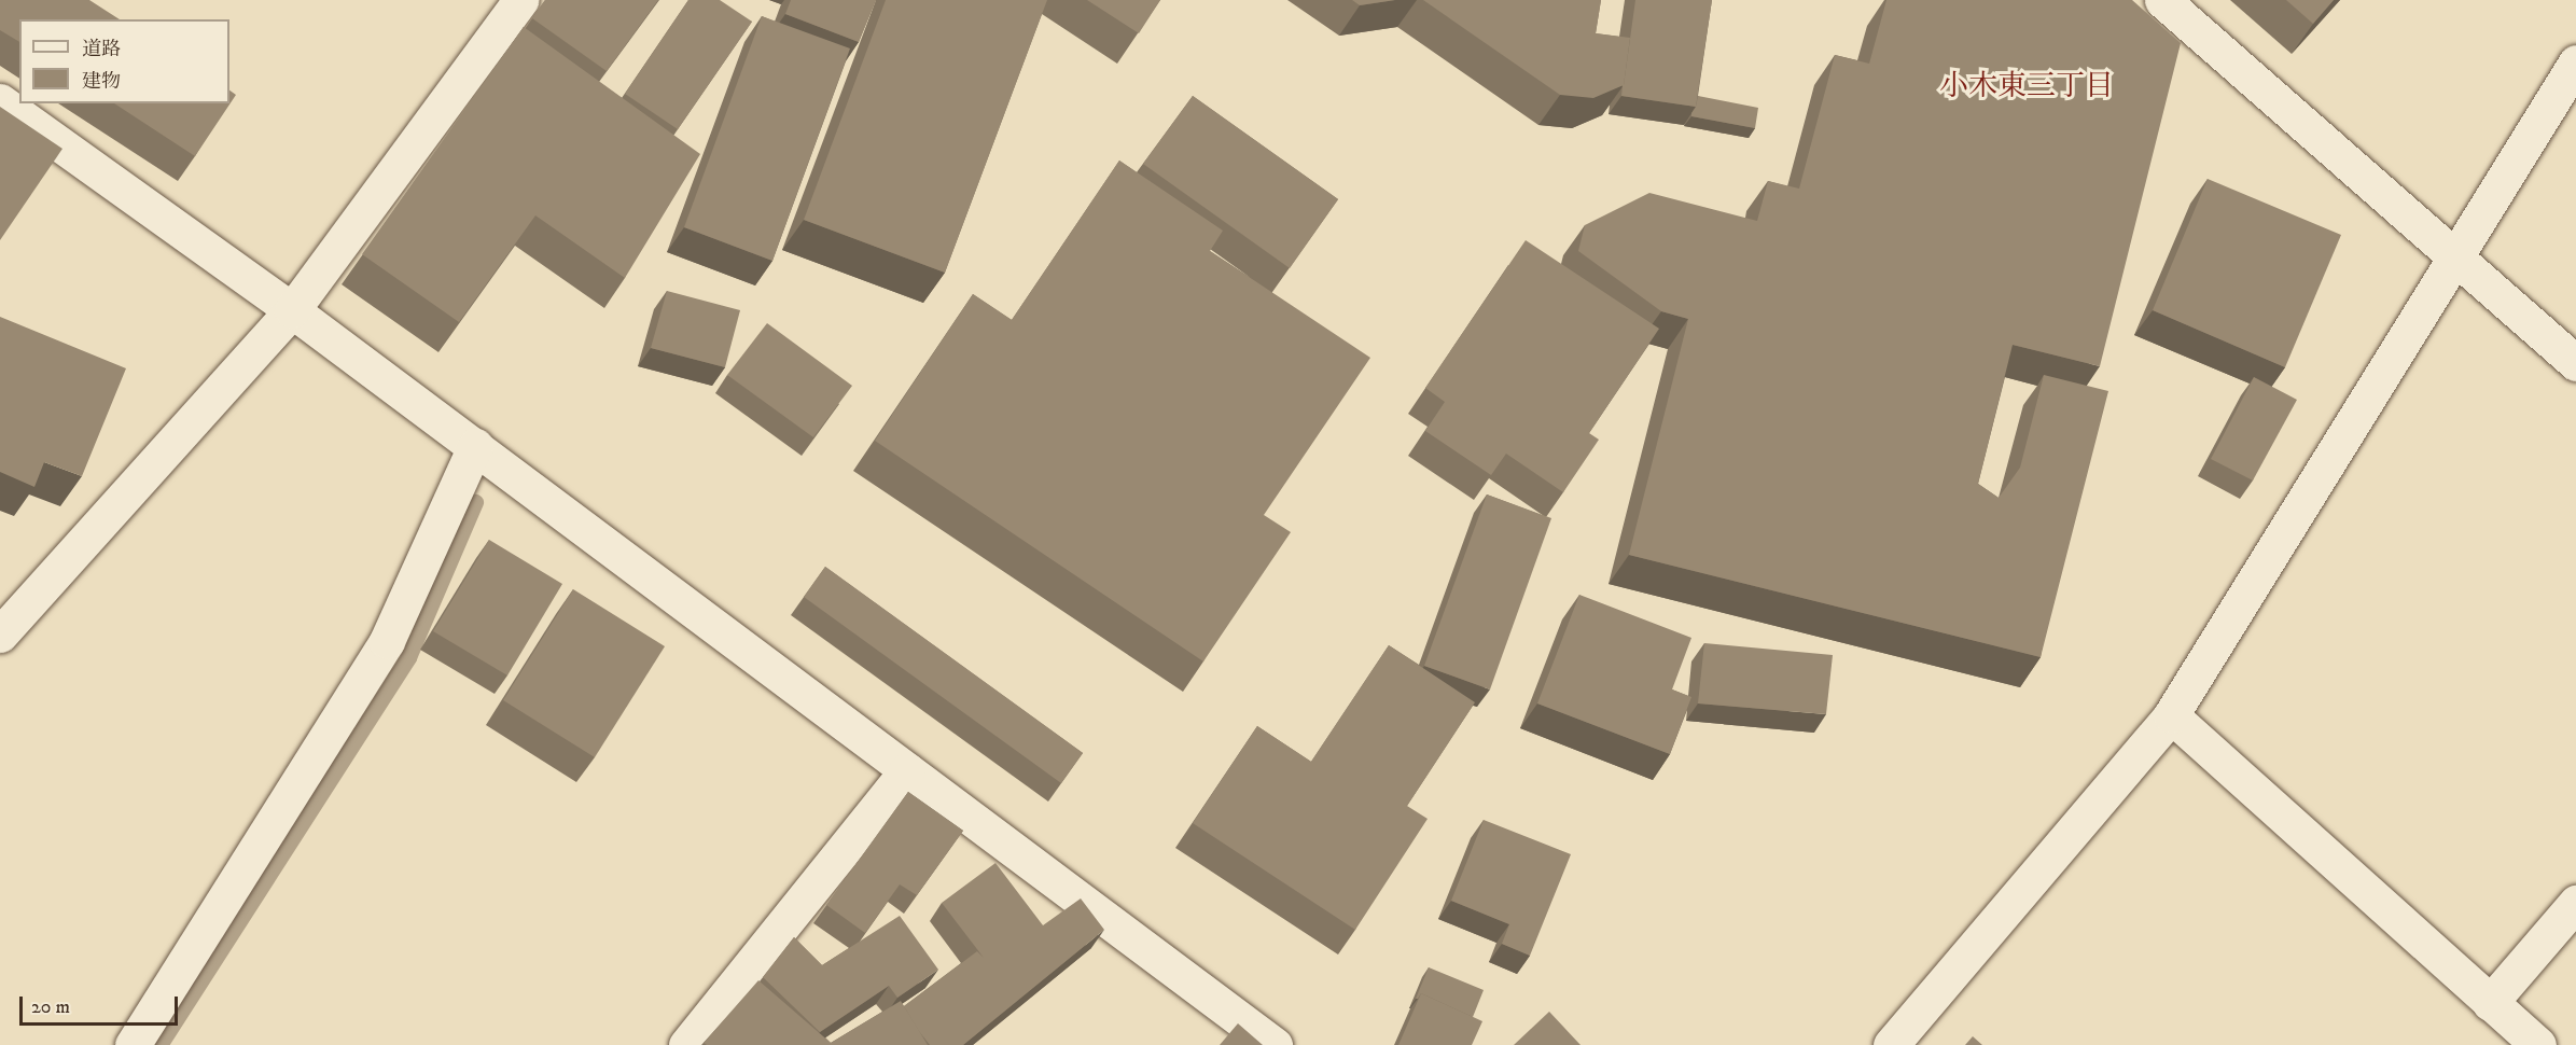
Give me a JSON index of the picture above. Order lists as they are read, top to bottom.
{
  "districts": ["小木東三丁目"],
  "legend": ["道路", "建物"],
  "scale_bar": "20 m"
}
